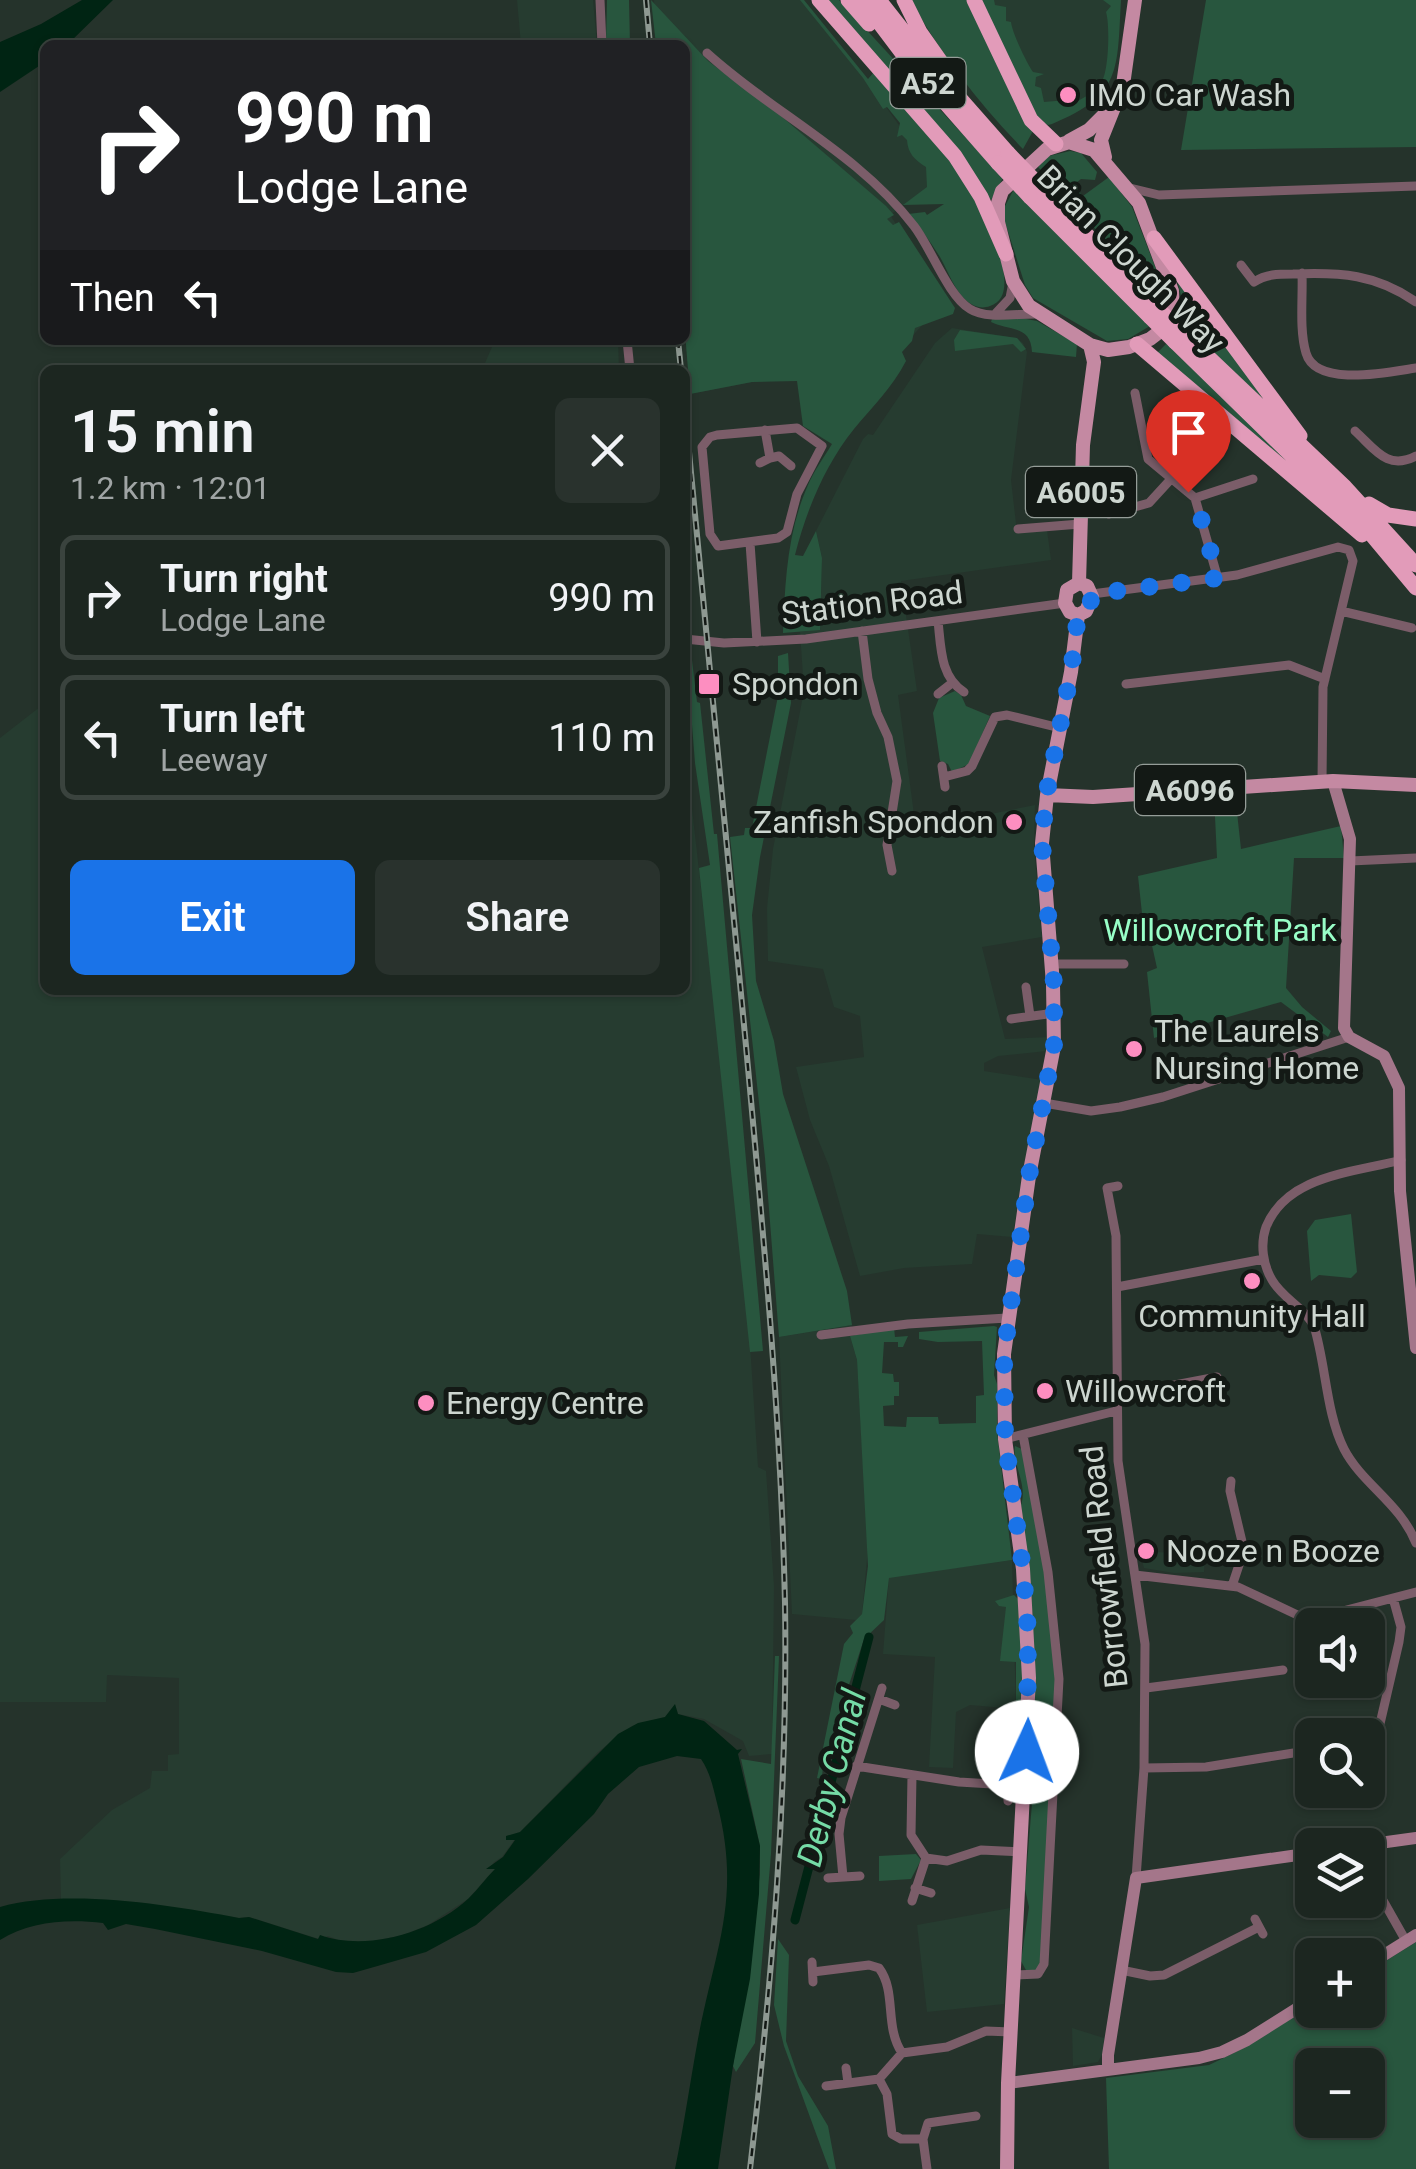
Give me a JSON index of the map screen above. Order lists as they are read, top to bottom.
{
  "streets": {
    "highway": ["A52", "Brian Clough Way"],
    "main road": ["A6005", "A6096"],
    "street": ["Station Road", "Borrowfield Road"]
  },
  "crossings": [
    ["A6005", "Station Road"]
  ],
  "water": ["Derby Canal"],
  "parks": ["Willowcroft Park"],
  "places": {
    "other": [
      "IMO Car Wash",
      "Zanfish Spondon",
      "The Laurels Nursing Home",
      "Community Hall",
      "Willowcroft",
      "Energy Centre",
      "Nooze n Booze"
    ],
    "transit": ["Spondon"]
  },
  "page": {
    "turn": ["990 m", "Lodge Lane"],
    "then": "Then",
    "heading": ["15 min", "1.2 km · 12:01"],
    "list": [
      {
        "name": "Turn right",
        "note": "Lodge Lane",
        "value": "990 m"
      },
      {
        "name": "Turn left",
        "note": "Leeway",
        "value": "110 m"
      }
    ],
    "buttons": ["Exit", "Share"],
    "map_buttons": ["+", "−"]
  }
}
